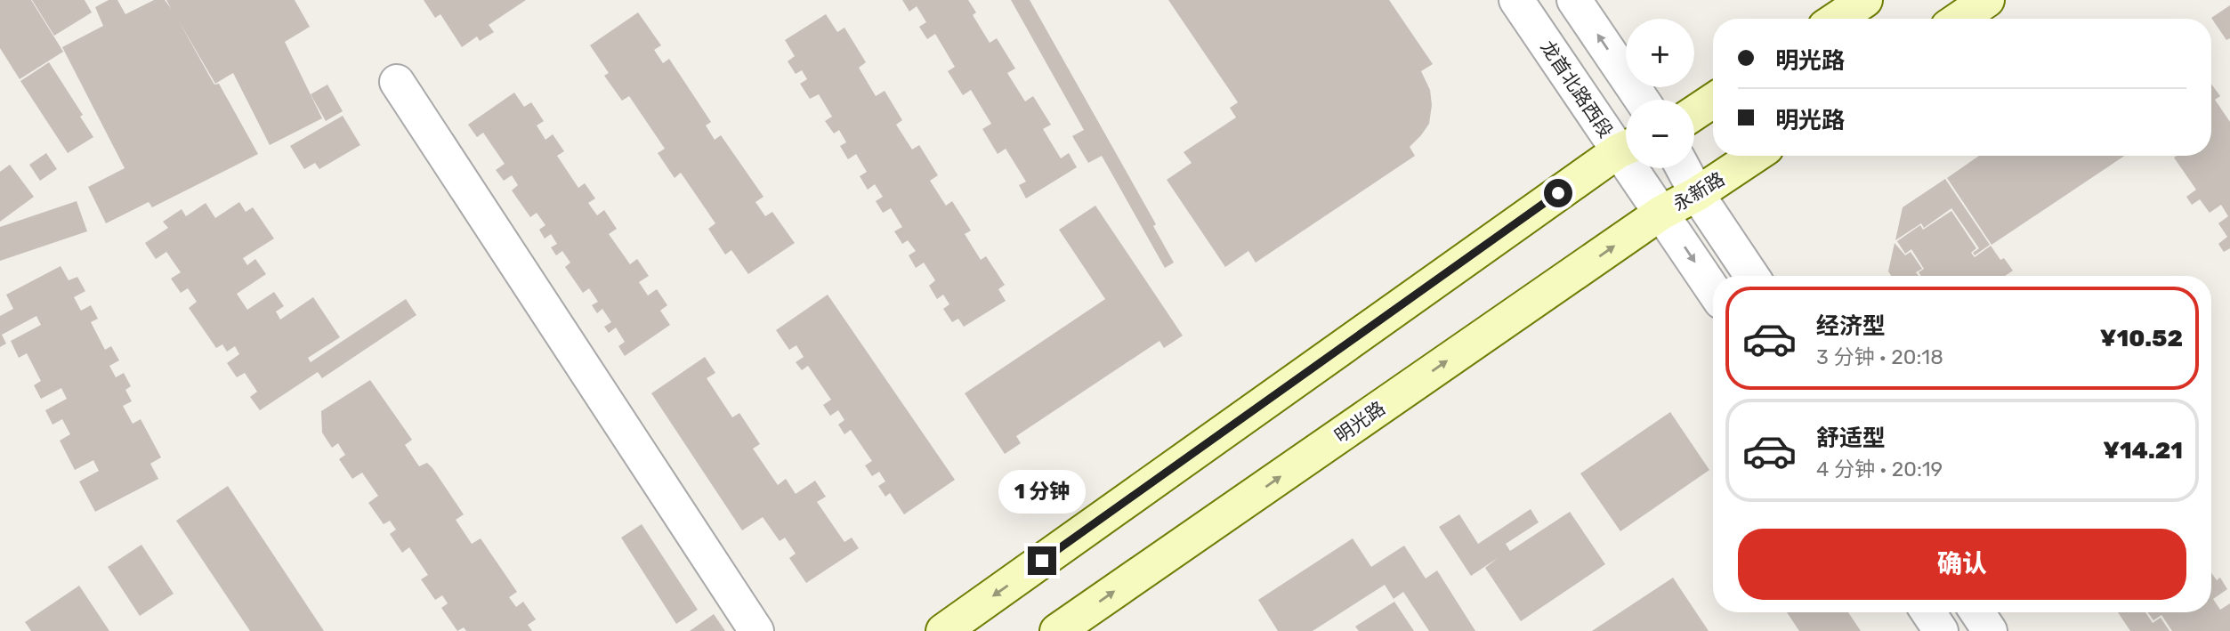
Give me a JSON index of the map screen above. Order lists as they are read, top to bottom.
{
  "streets": {
    "main road": ["永新路", "明光路"],
    "street": ["龙首北路西段"]
  },
  "crossings": [
    ["龙首北路西段", "永新路"],
    ["龙首北路西段", "明光路"],
    ["永新路", "明光路"]
  ],
  "page": {
    "map_buttons": ["+", "−"],
    "banner": ["明光路", "明光路"],
    "list": [
      {
        "name": "经济型",
        "note": "3 分钟 · 20:18",
        "value": "¥10.52"
      },
      {
        "name": "舒适型",
        "note": "4 分钟 · 20:19",
        "value": "¥14.21"
      }
    ],
    "bubble": "1 分钟",
    "buttons": "确认"
  }
}
